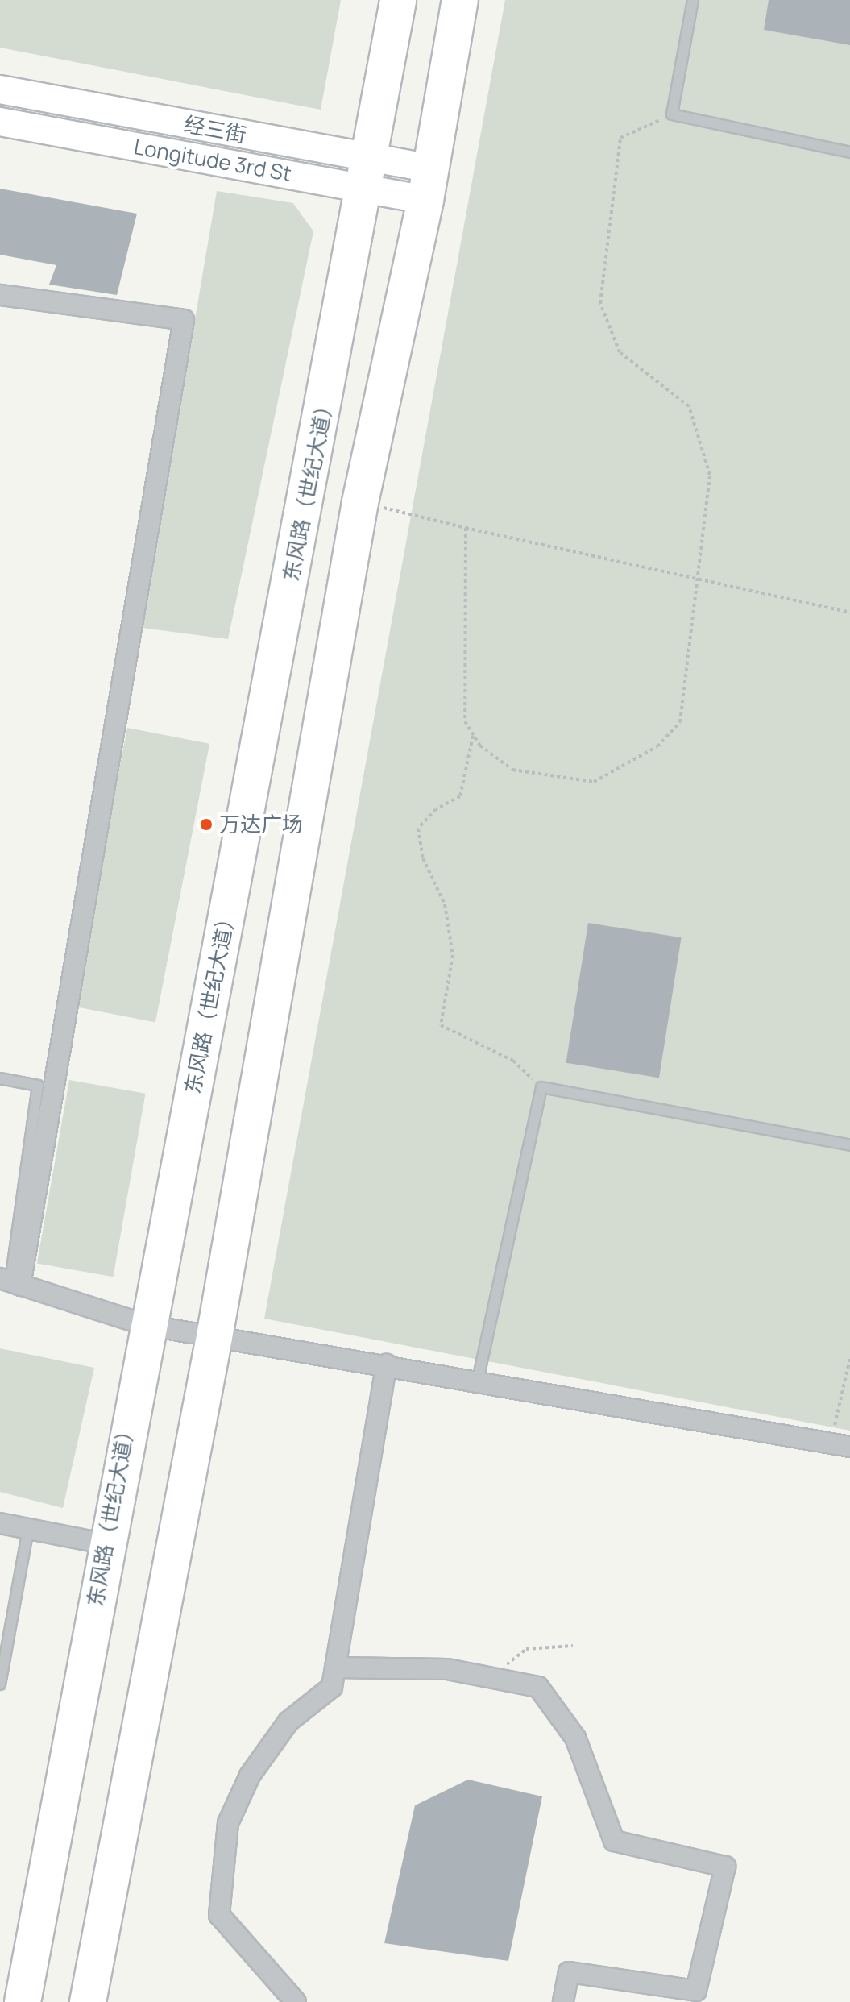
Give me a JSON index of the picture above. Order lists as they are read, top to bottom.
{
  "streets": {
    "highway": ["东风路（世纪大道）"],
    "main road": ["经三街", "Longitude 3rd St"]
  },
  "crossings": [
    ["经三街", "Longitude 3rd St"],
    ["经三街", "东风路（世纪大道）"],
    ["Longitude 3rd St", "东风路（世纪大道）"]
  ],
  "places": ["万达广场"]
}
